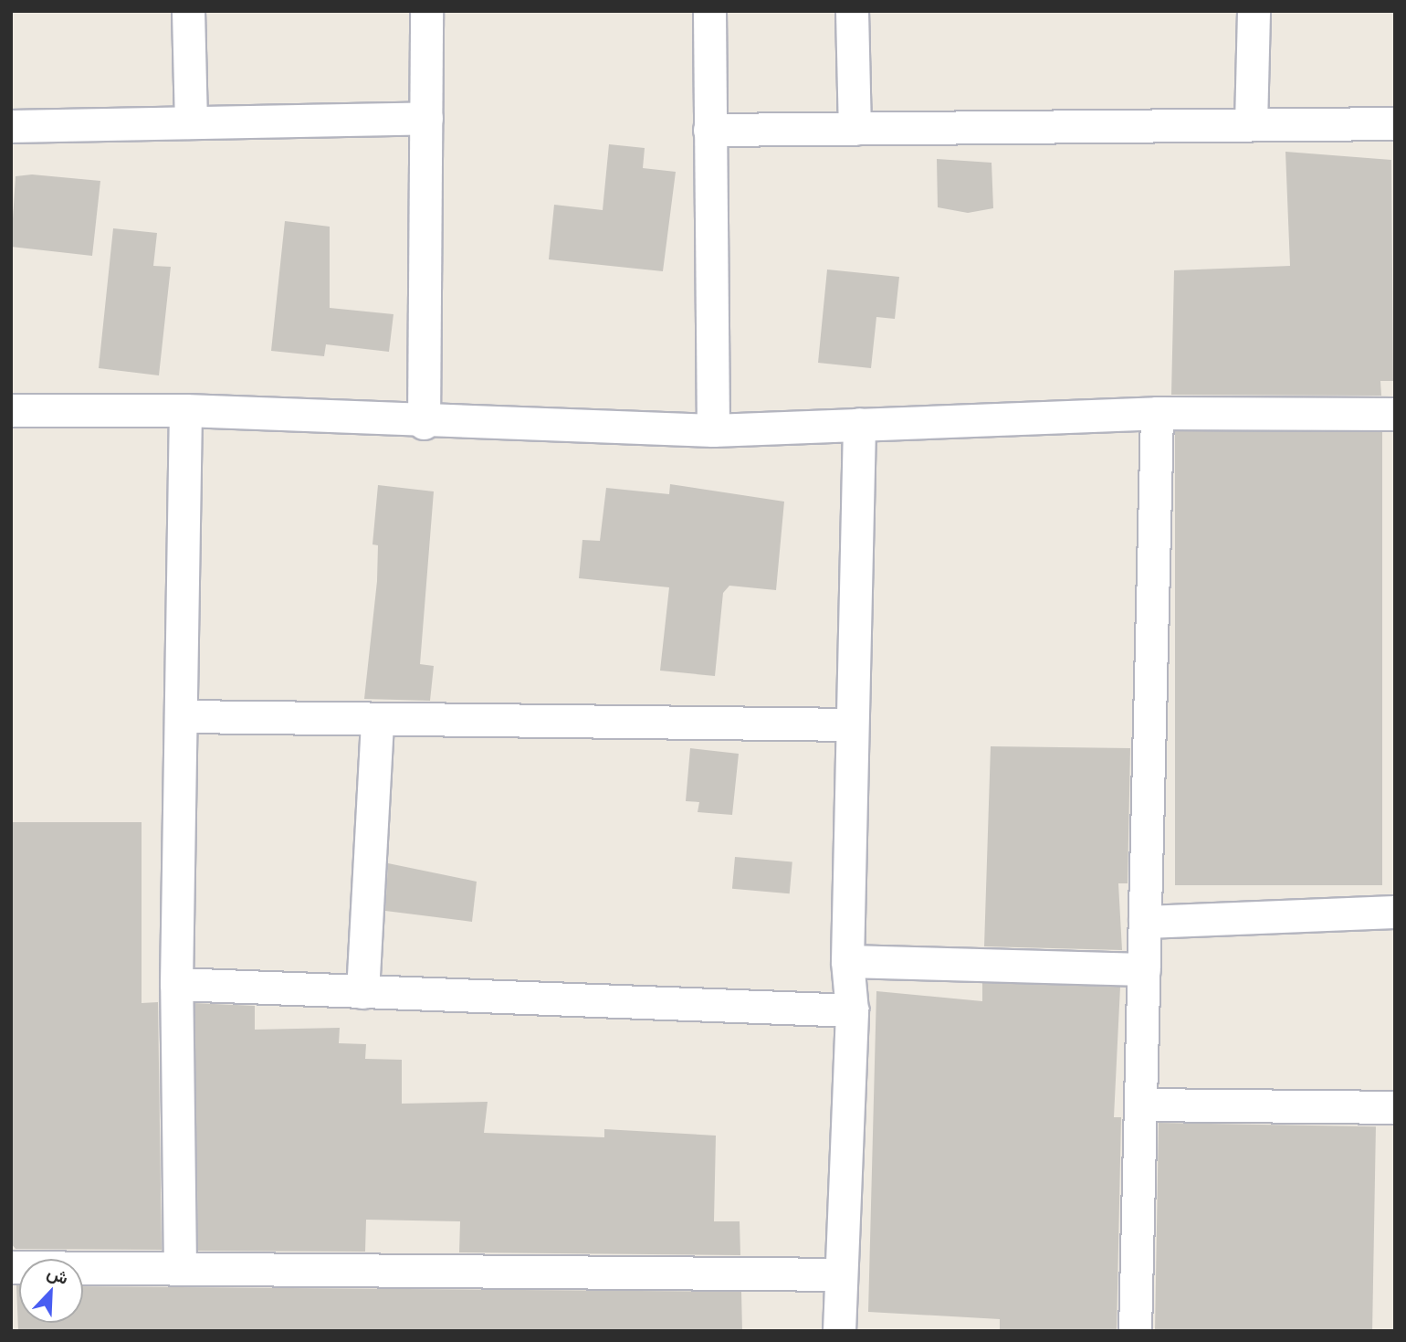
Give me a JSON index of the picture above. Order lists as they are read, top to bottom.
{
  "north": "top right"
}
